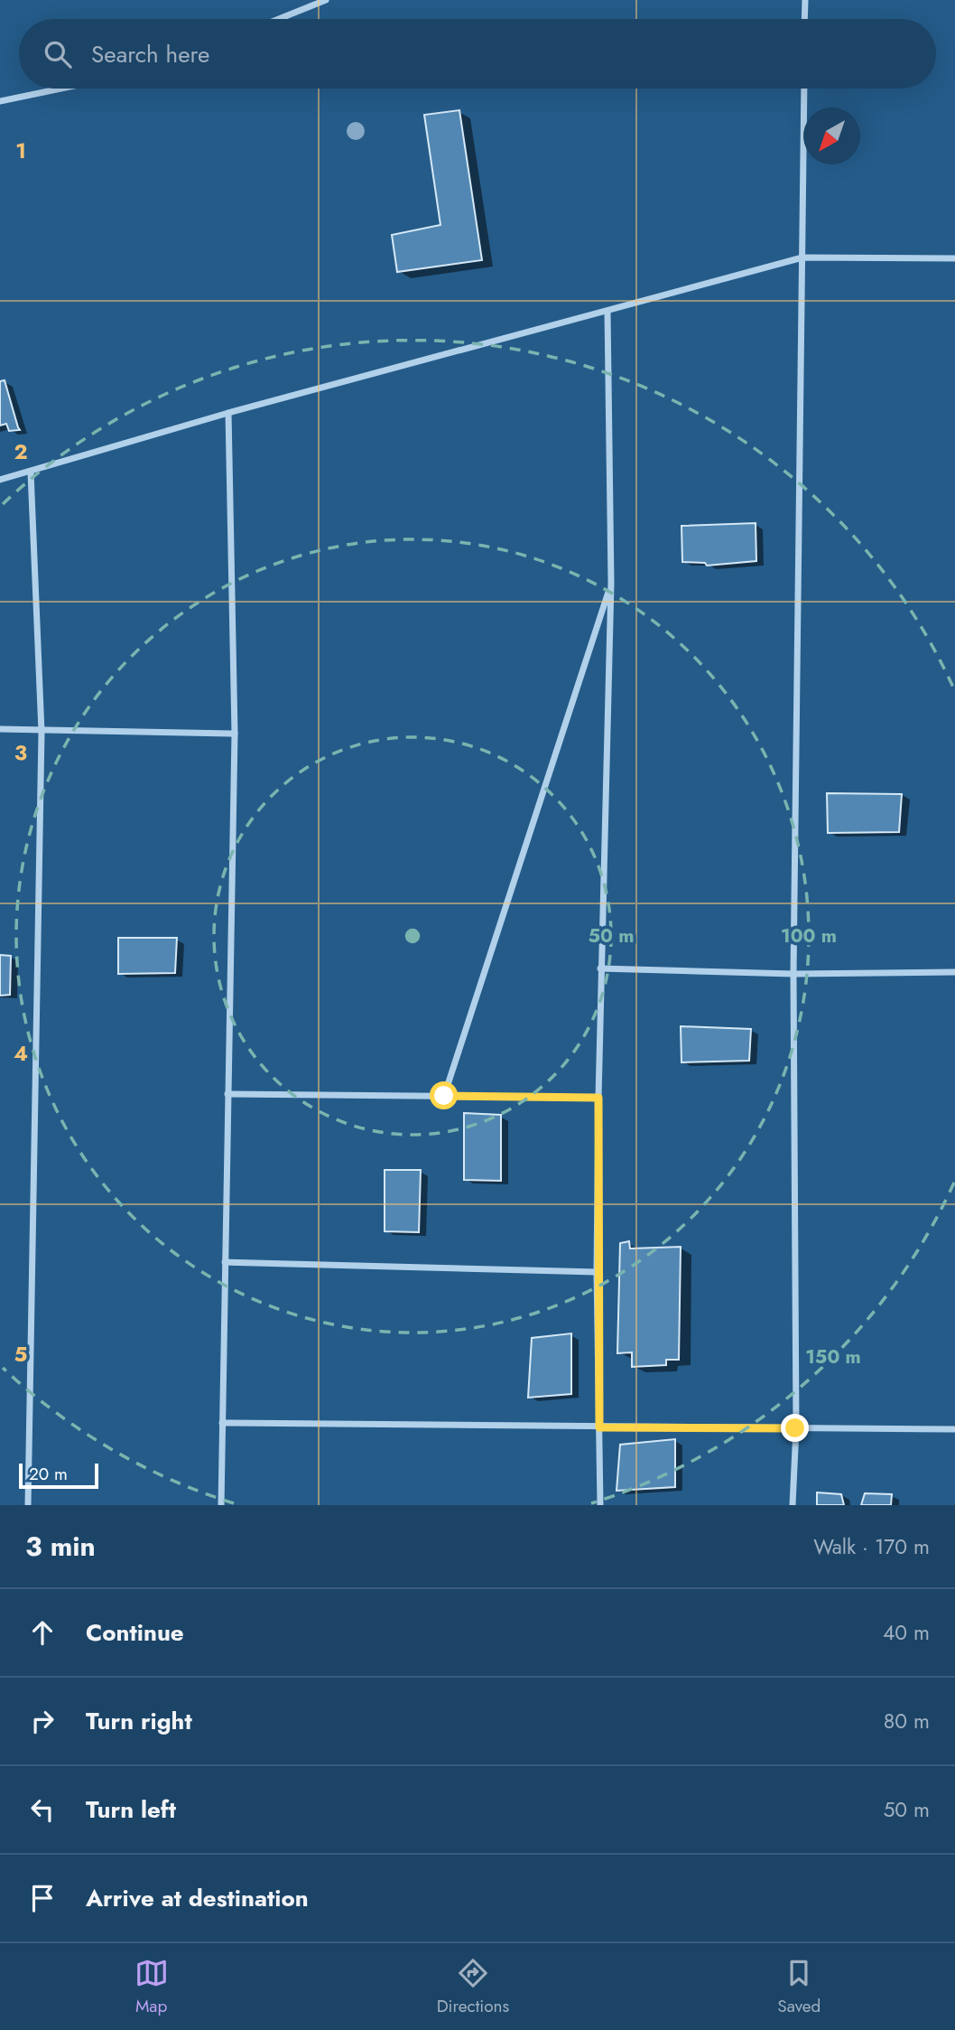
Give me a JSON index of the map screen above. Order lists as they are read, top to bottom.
{
  "scale_bar": "20 m",
  "north": "bottom left",
  "page": {
    "search": "Search here",
    "scale": "20 m",
    "heading": ["3 min", "Walk · 170 m"],
    "list": [
      ["Continue", "40 m"],
      ["Turn right", "80 m"],
      ["Turn left", "50 m"],
      "Arrive at destination"
    ],
    "nav": ["Map", "Directions", "Saved"]
  },
  "grid": {
    "rows": [
      "1",
      "2",
      "3",
      "4",
      "5"
    ]
  },
  "rings": ["50 m", "100 m", "150 m"]
}
